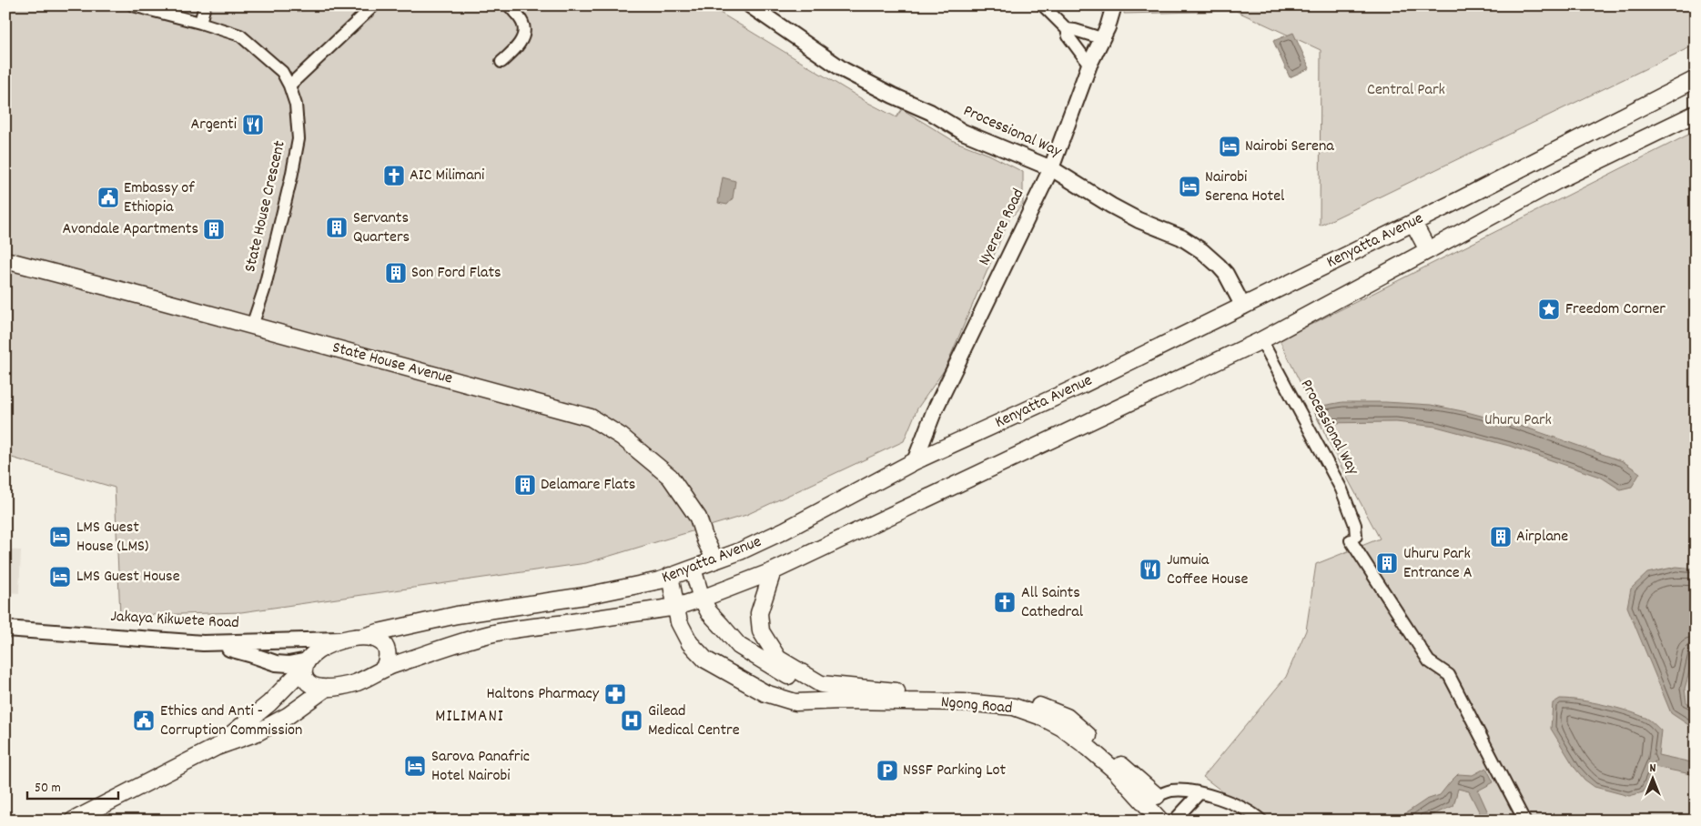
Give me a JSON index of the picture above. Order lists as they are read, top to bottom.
{
  "streets": {
    "main road": ["Kenyatta Avenue", "State House Avenue", "Ngong Road"],
    "street": [
      "Processional Way",
      "State House Crescent",
      "Nyerere Road",
      "Jakaya Kikwete Road"
    ]
  },
  "crossings": [
    ["Processional Way", "Nyerere Road"],
    ["Processional Way", "Kenyatta Avenue"],
    ["State House Crescent", "State House Avenue"],
    ["Nyerere Road", "Kenyatta Avenue"],
    ["Kenyatta Avenue", "State House Avenue"],
    ["Kenyatta Avenue", "Jakaya Kikwete Road"],
    ["Kenyatta Avenue", "Ngong Road"]
  ],
  "districts": ["MILIMANI"],
  "parks": ["Central Park", "Uhuru Park"],
  "places": {
    "restaurant": ["Argenti", "Jumuia Coffee House"],
    "hotel": [
      "Nairobi Serena",
      "Nairobi Serena Hotel",
      "LMS Guest House (LMS)",
      "LMS Guest House",
      "Sarova Panafric Hotel Nairobi"
    ],
    "church": ["AIC Milimani", "All Saints Cathedral"],
    "public building": ["Embassy of Ethiopia", "Ethics and Anti - Corruption Commission"],
    "building": [
      "Servants Quarters",
      "Avondale Apartments",
      "Son Ford Flats",
      "Delamare Flats",
      "Airplane",
      "Uhuru Park Entrance A"
    ],
    "place": ["Freedom Corner"],
    "pharmacy": ["Haltons Pharmacy"],
    "hospital": ["Gilead Medical Centre"],
    "parking": ["NSSF Parking Lot"]
  },
  "scale_bar": "50 m",
  "north": "top"
}
